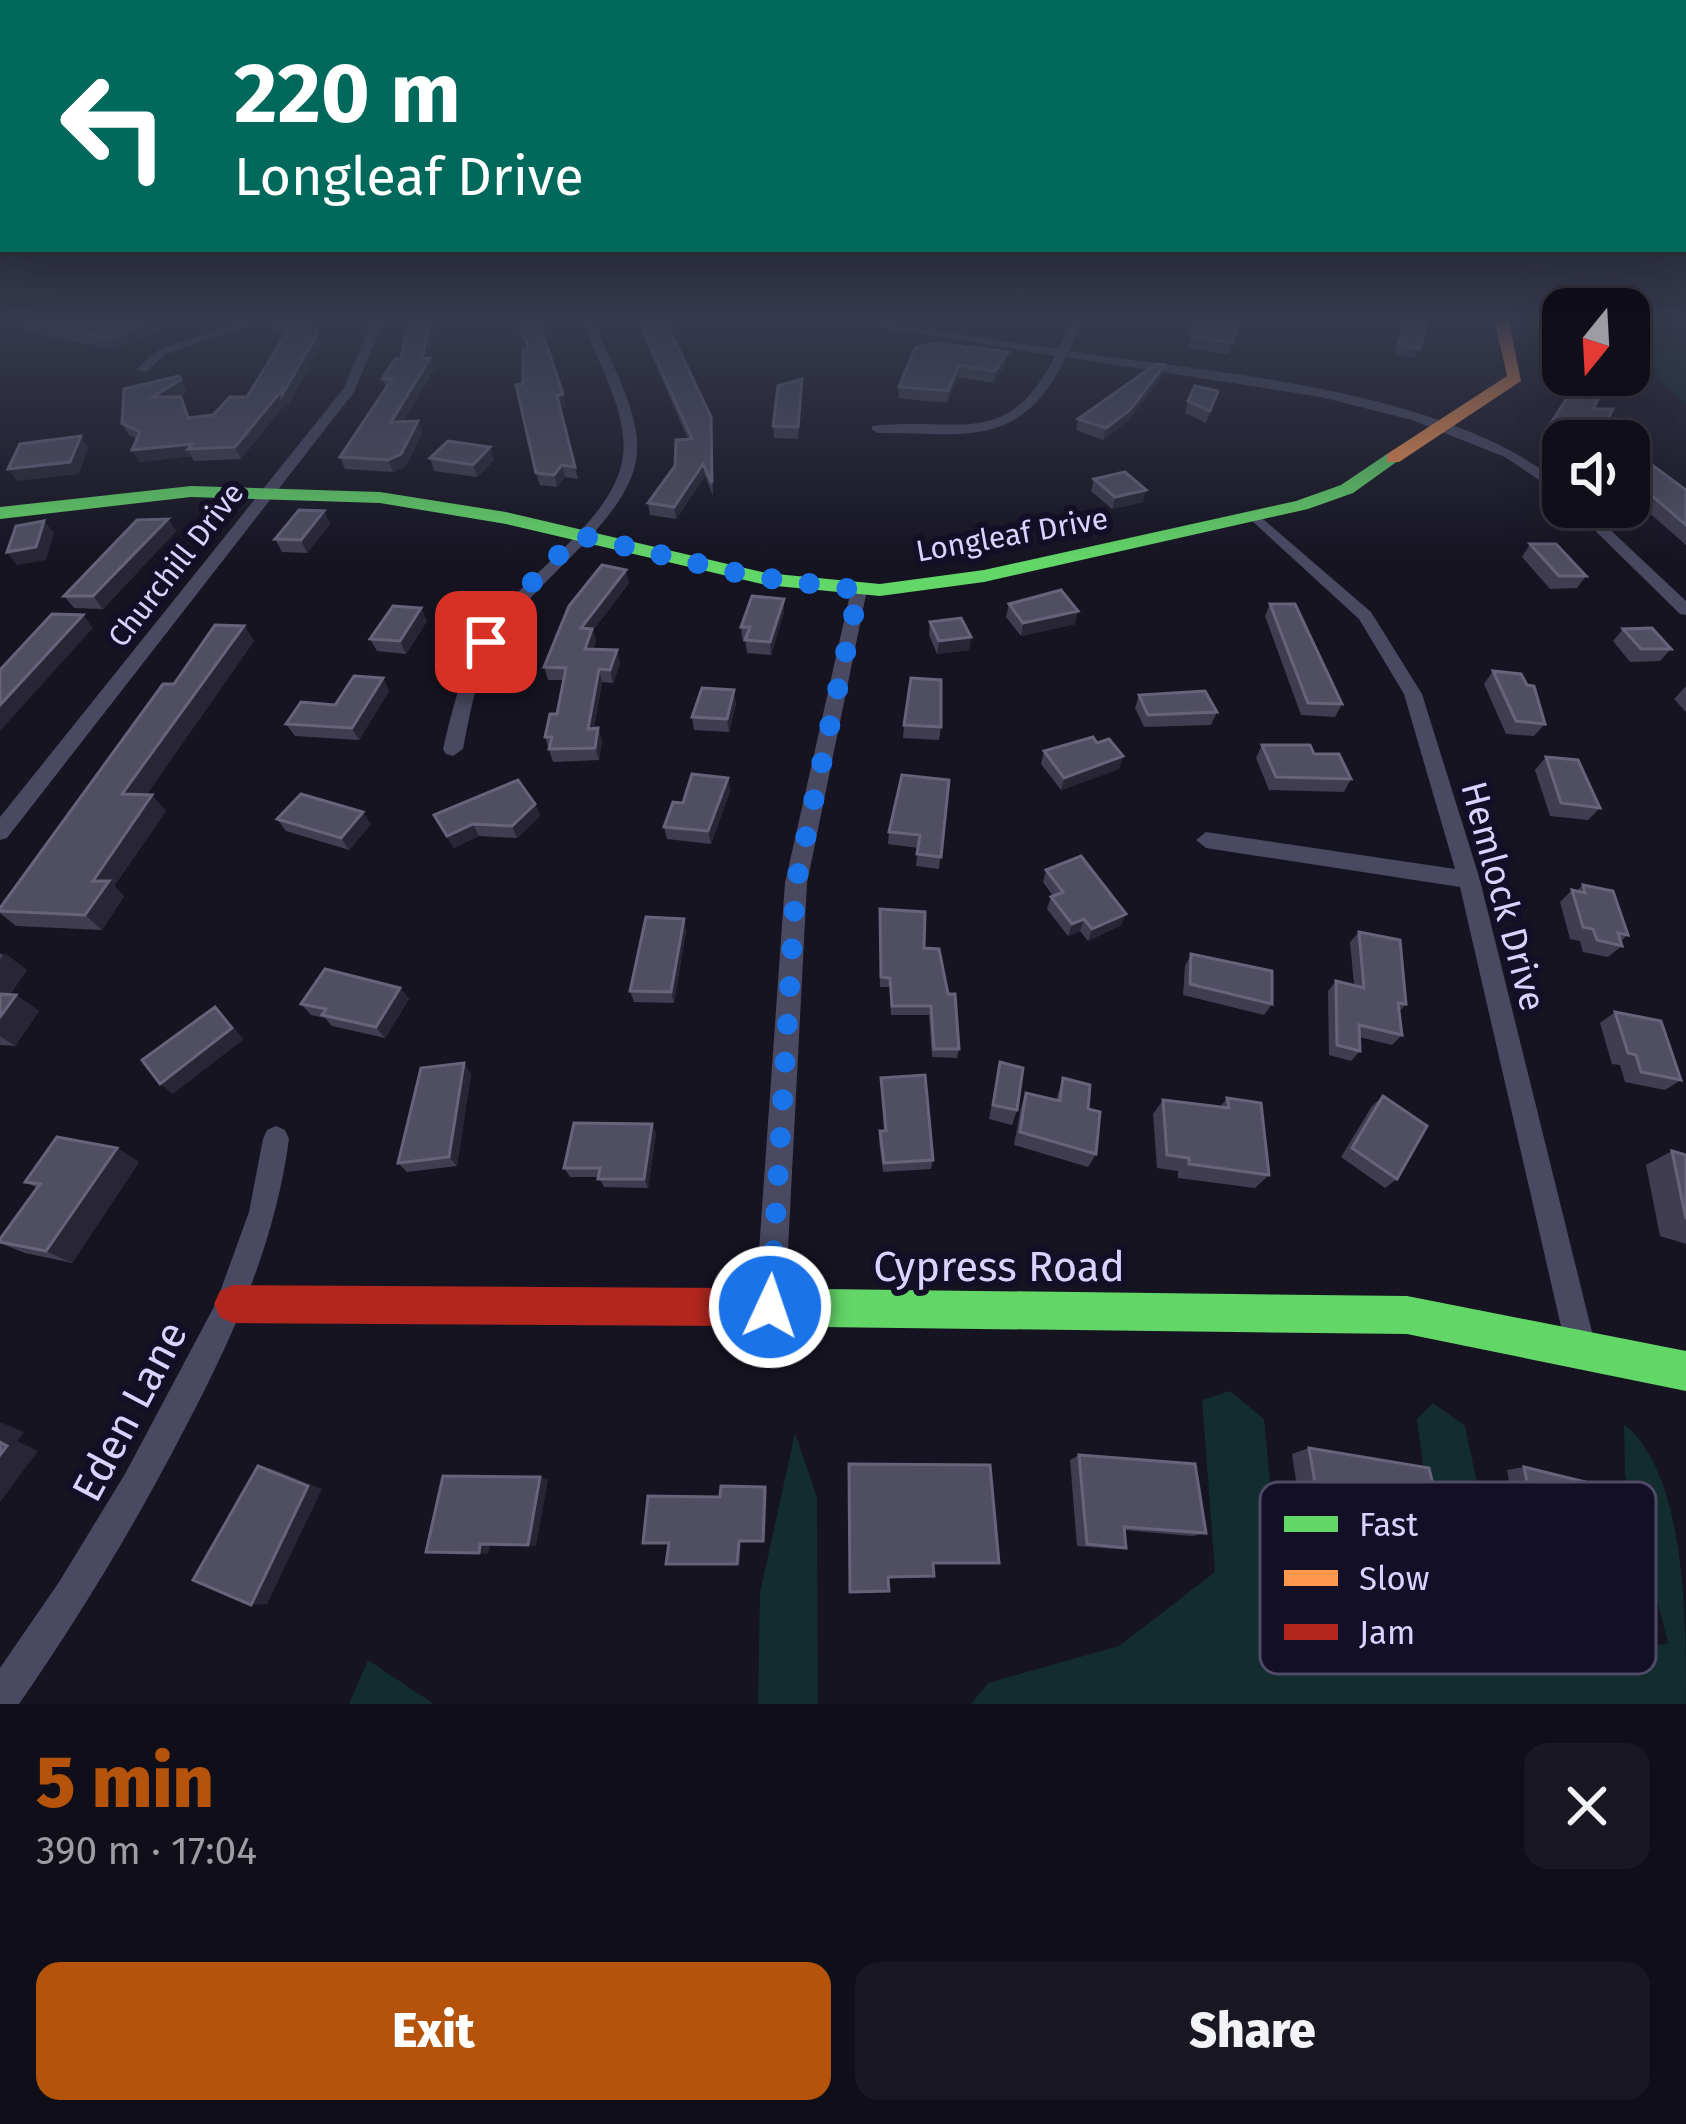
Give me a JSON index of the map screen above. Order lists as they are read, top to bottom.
{
  "streets": {
    "street": [
      "Longleaf Drive",
      "Churchill Drive",
      "Hemlock Drive",
      "Cypress Road",
      "Eden Lane"
    ]
  },
  "crossings": [
    ["Longleaf Drive", "Churchill Drive"],
    ["Longleaf Drive", "Hemlock Drive"],
    ["Hemlock Drive", "Cypress Road"],
    ["Cypress Road", "Eden Lane"]
  ],
  "legend": ["Fast", "Slow", "Jam"],
  "north": "bottom",
  "page": {
    "turn": ["220 m", "Longleaf Drive"],
    "heading": ["5 min", "390 m · 17:04"],
    "buttons": ["Exit", "Share"]
  }
}
